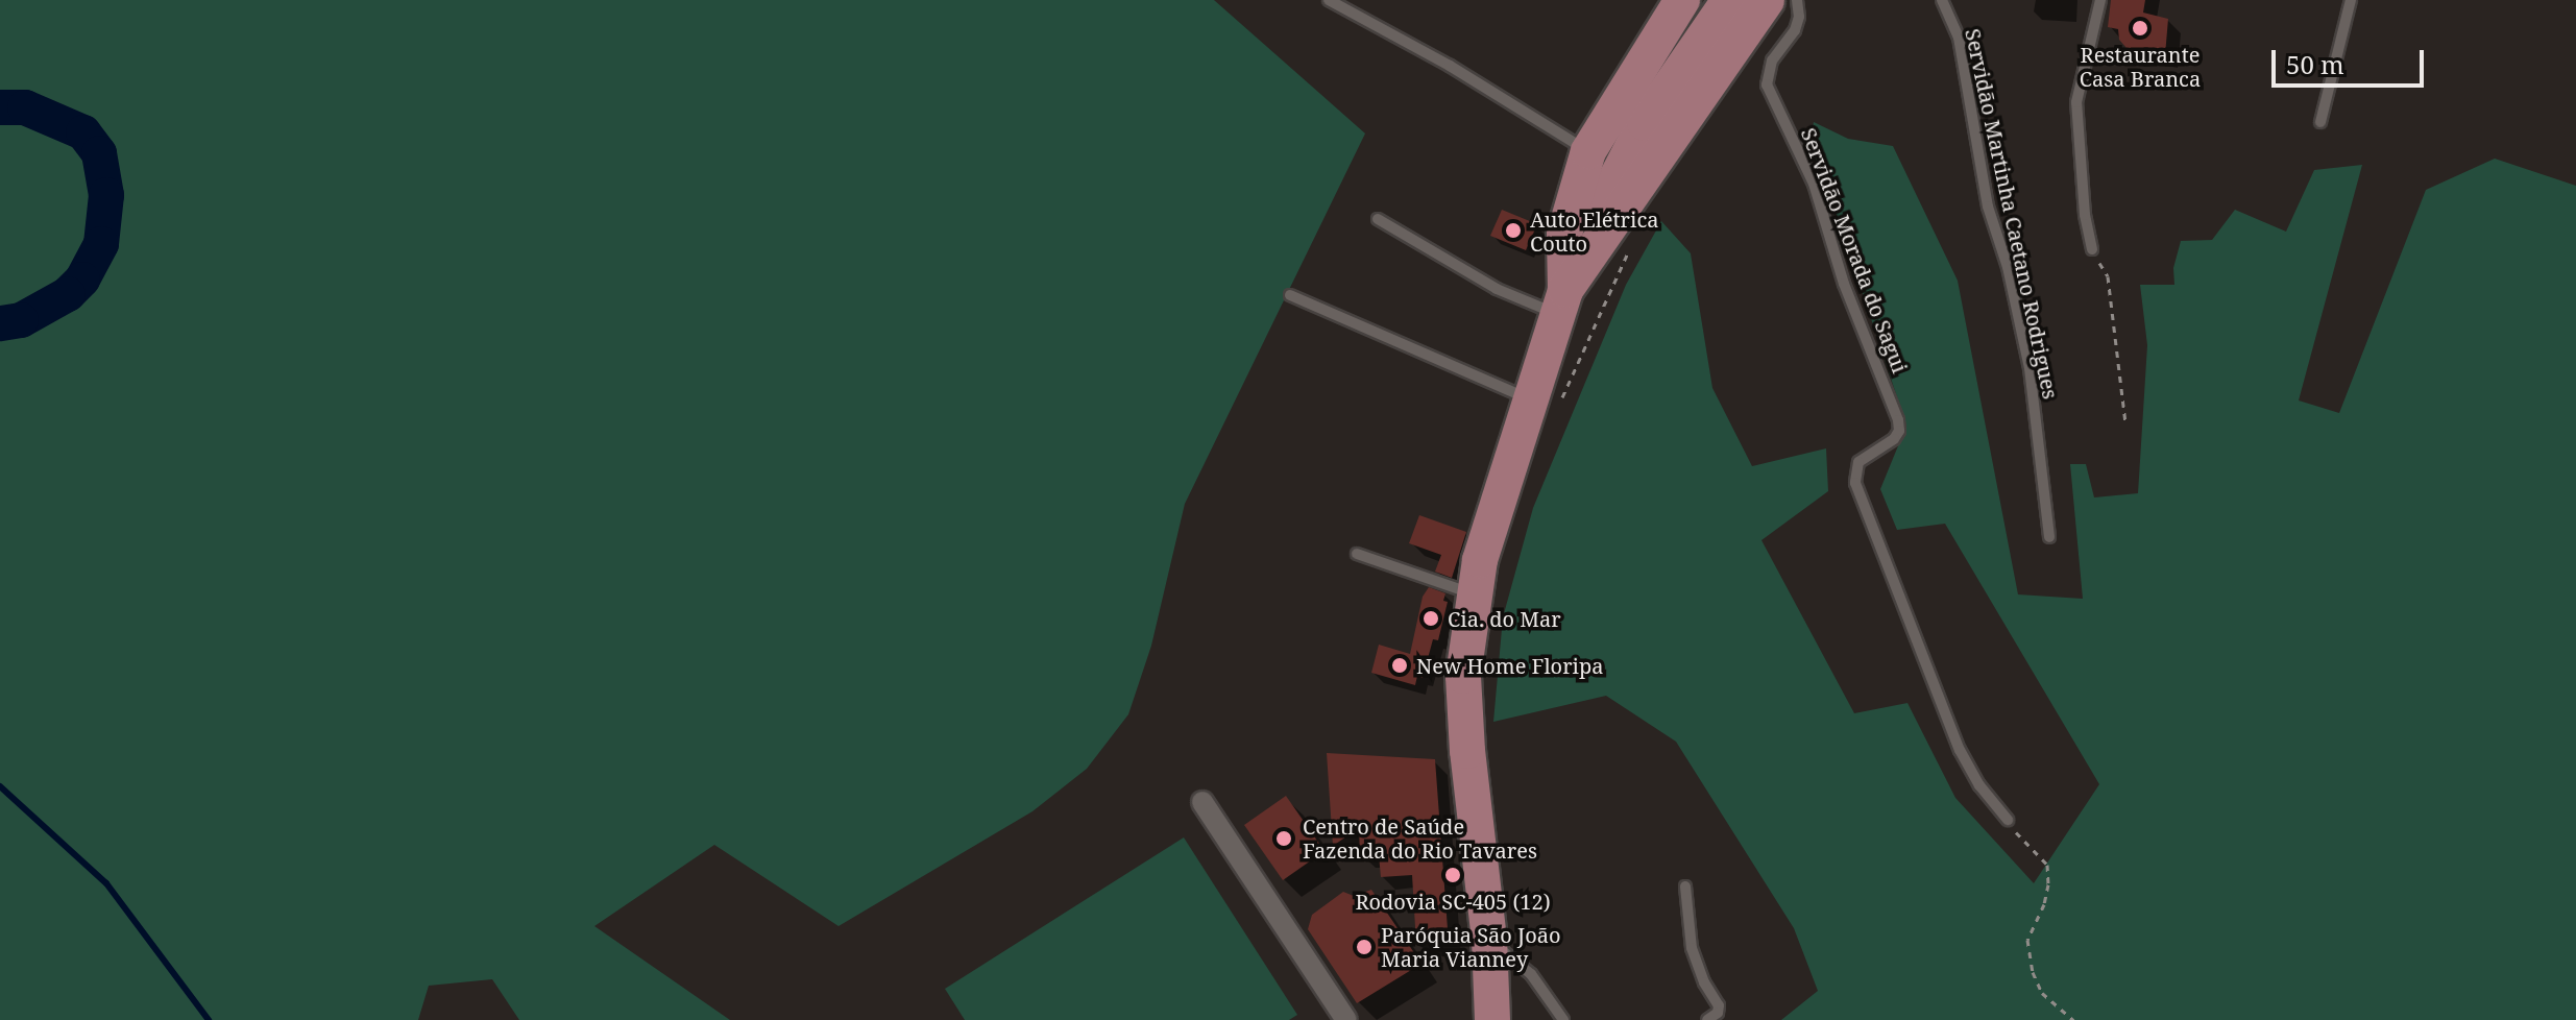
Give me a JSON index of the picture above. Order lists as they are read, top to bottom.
{
  "streets": {
    "lane": ["Servidão Martinha Caetano Rodrigues", "Servidão Morada do Sagui"]
  },
  "places": [
    "Restaurante Casa Branca",
    "Auto Elétrica Couto",
    "Cia. do Mar",
    "New Home Floripa",
    "Centro de Saúde Fazenda do Rio Tavares",
    "Rodovia SC-405 (12)",
    "Paróquia São João Maria Vianney"
  ],
  "scale_bar": "50 m"
}
